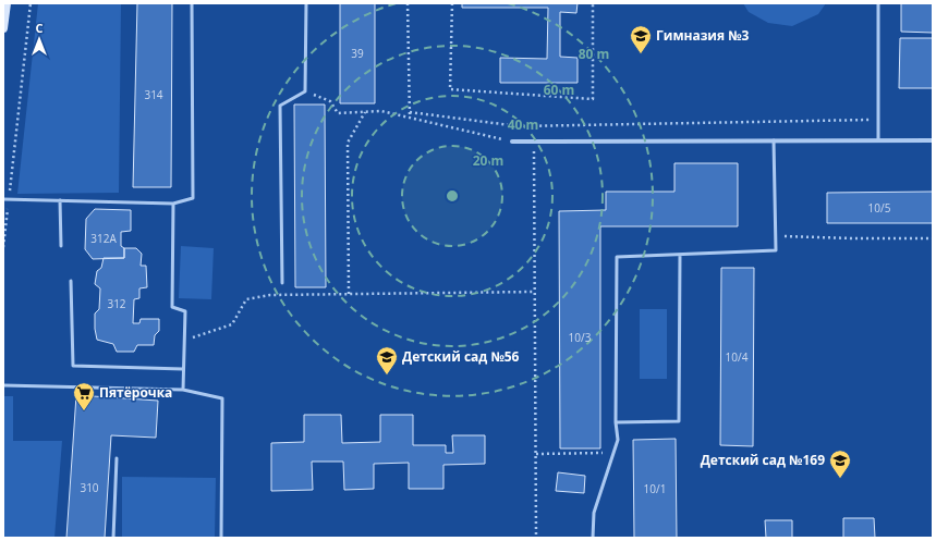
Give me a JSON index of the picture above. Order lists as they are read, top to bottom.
{
  "places": {
    "school or university": ["Гимназия №3", "Детский сад №56", "Детский сад №169"],
    "supermarket": ["Пятёрочка"]
  },
  "house_numbers": [
    "39",
    "314",
    "10/5",
    "312А",
    "312",
    "10/3",
    "10/4",
    "310",
    "10/1"
  ],
  "north": "top",
  "rings": [
    "80 m",
    "60 m",
    "40 m",
    "20 m"
  ]
}
